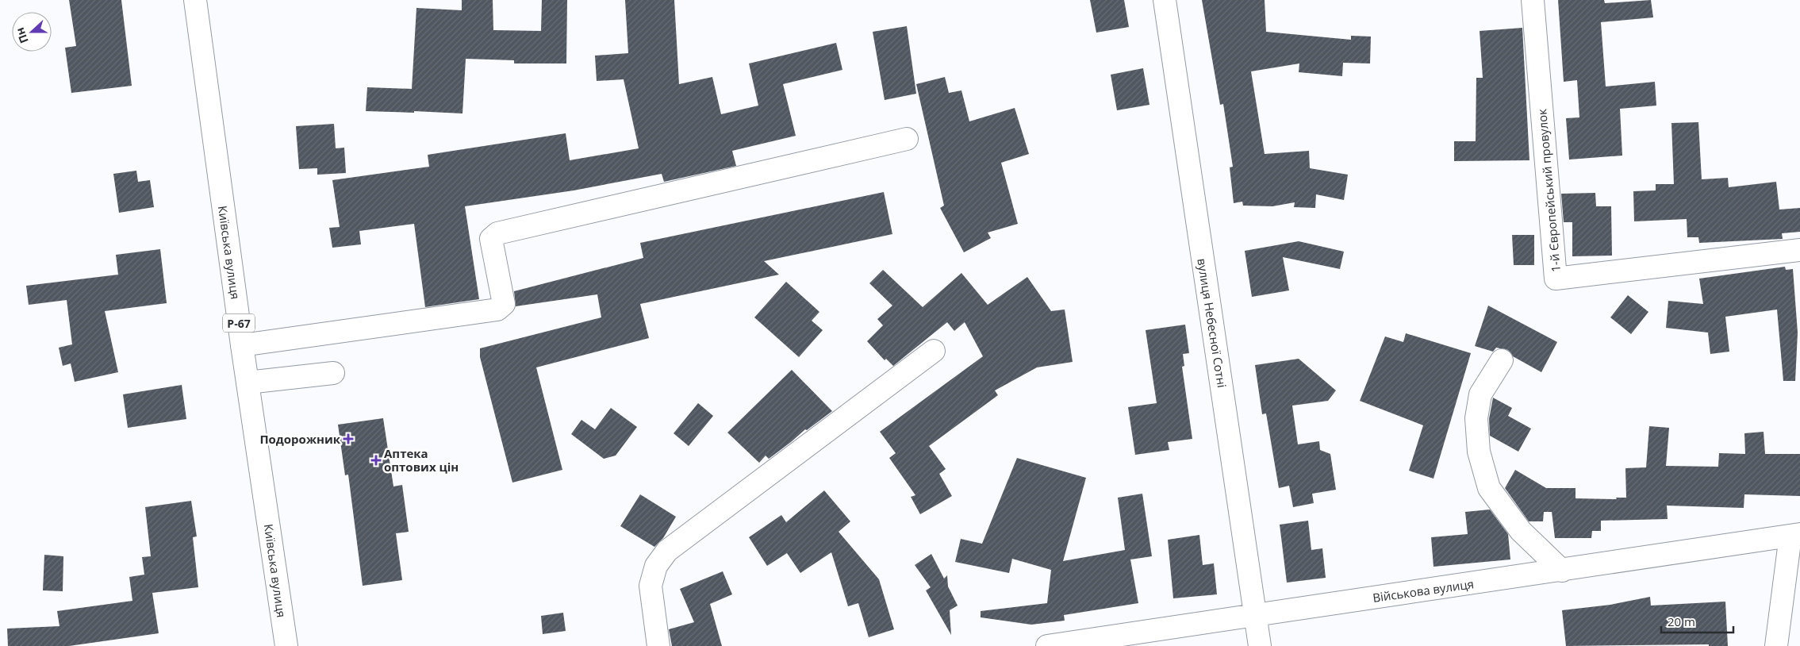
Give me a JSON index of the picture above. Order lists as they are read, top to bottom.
{
  "streets": {
    "street": [
      "1-й Європейський провулок",
      "Київська вулиця",
      "Р-67",
      "вулиця Небесної Сотні",
      "Військова вулиця"
    ]
  },
  "crossings": [
    ["вулиця Небесної Сотні", "Військова вулиця"]
  ],
  "places": {
    "health": ["Подорожник", "Аптека оптових цін"]
  },
  "scale_bar": "20 m",
  "north": "left"
}
